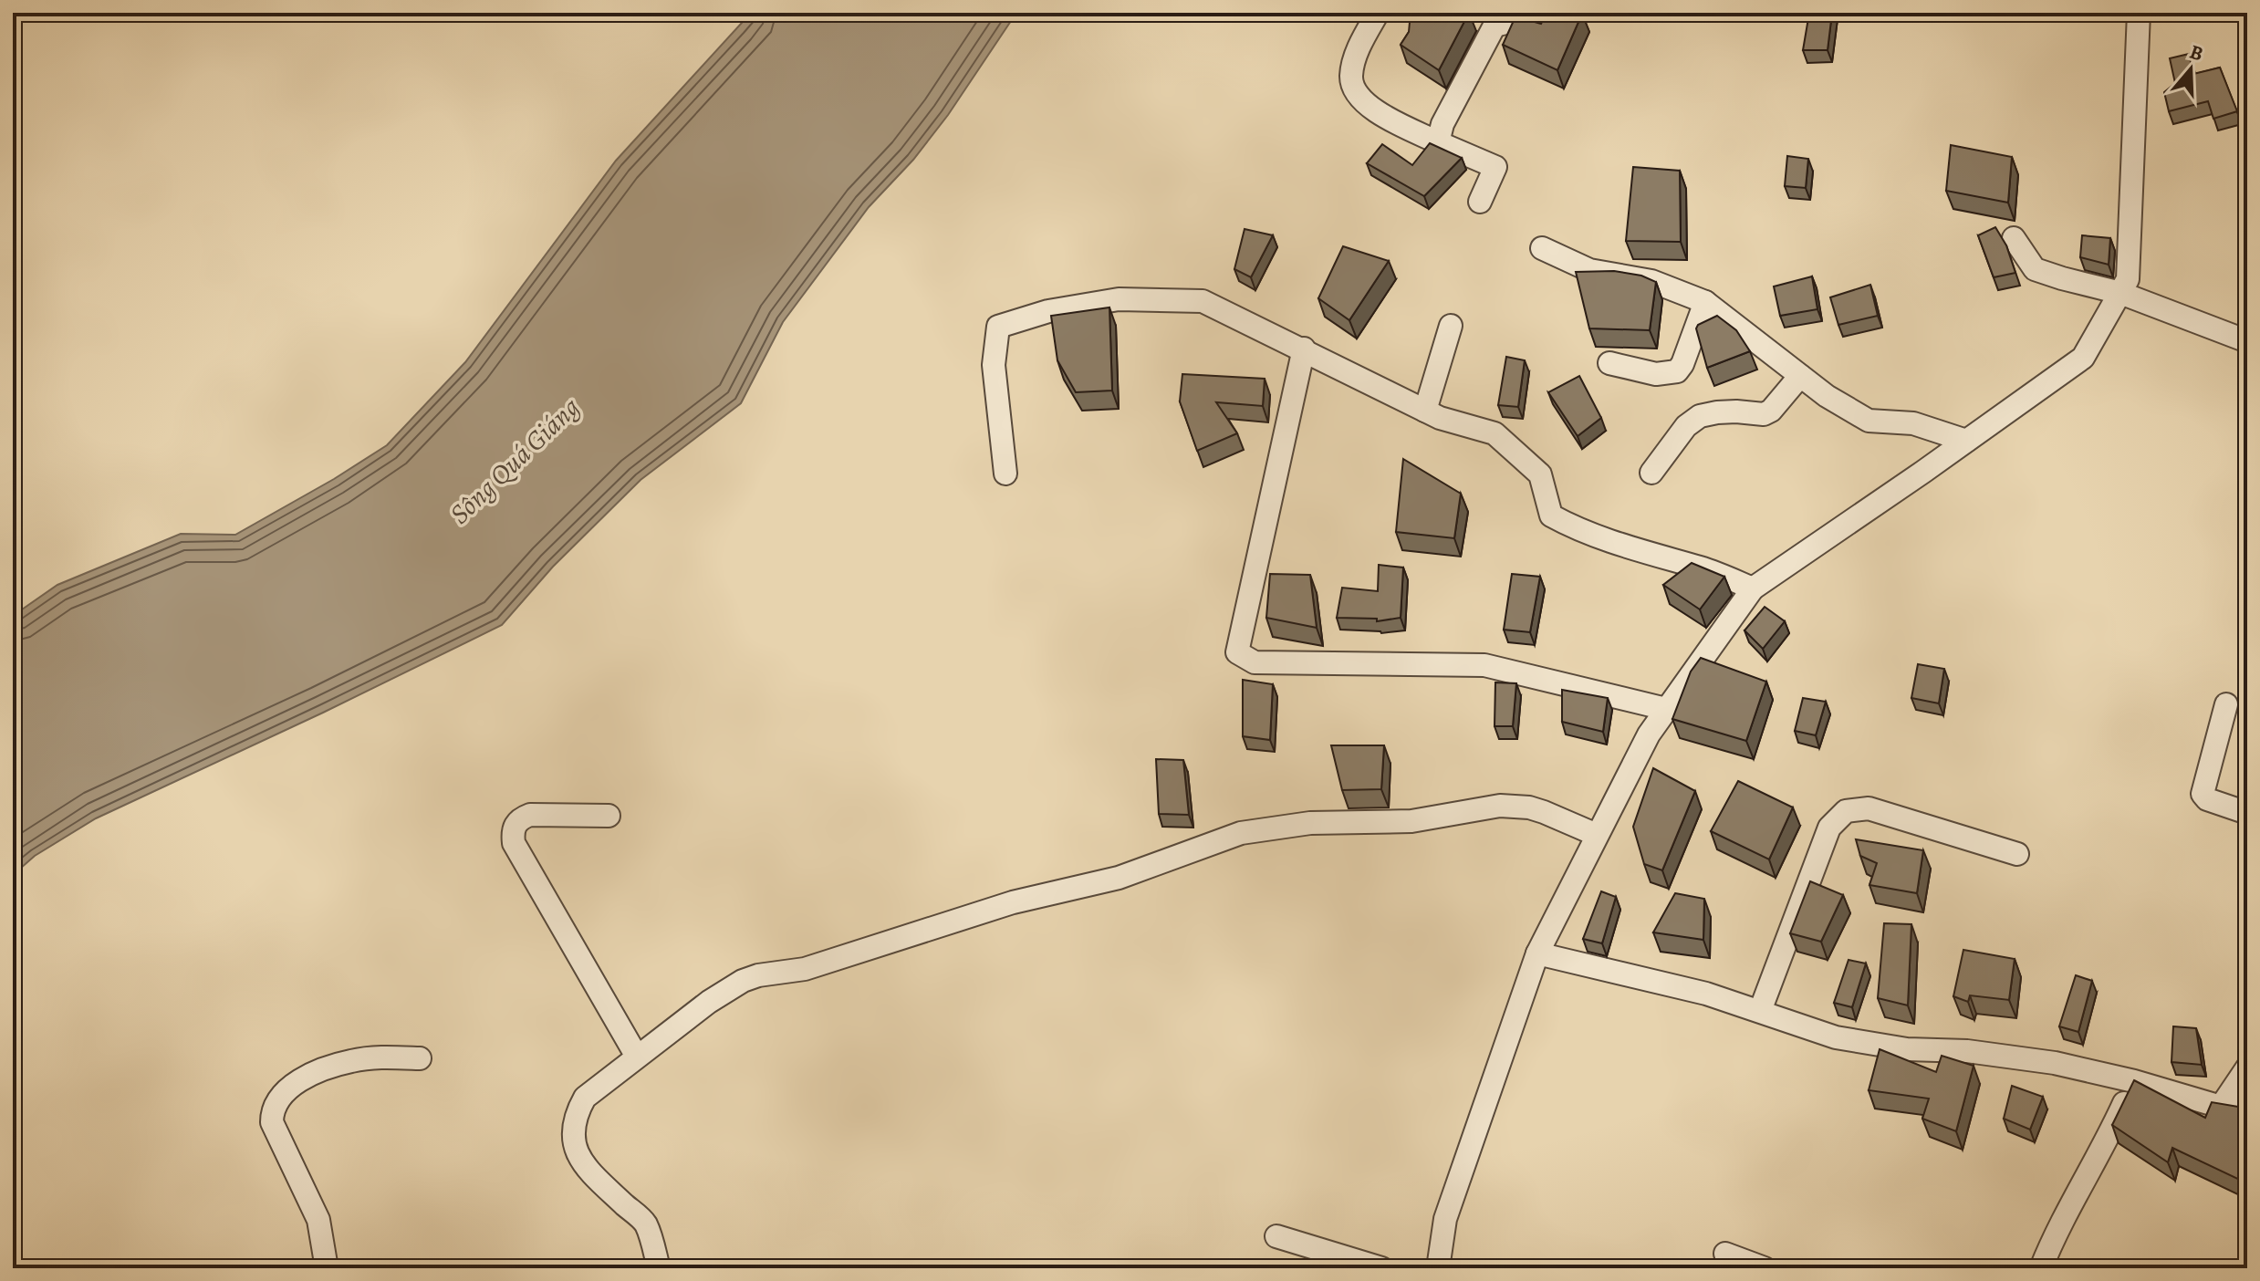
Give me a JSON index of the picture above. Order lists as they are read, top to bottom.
{
  "water": ["Sông Quá Giáng"],
  "north": "top"
}
